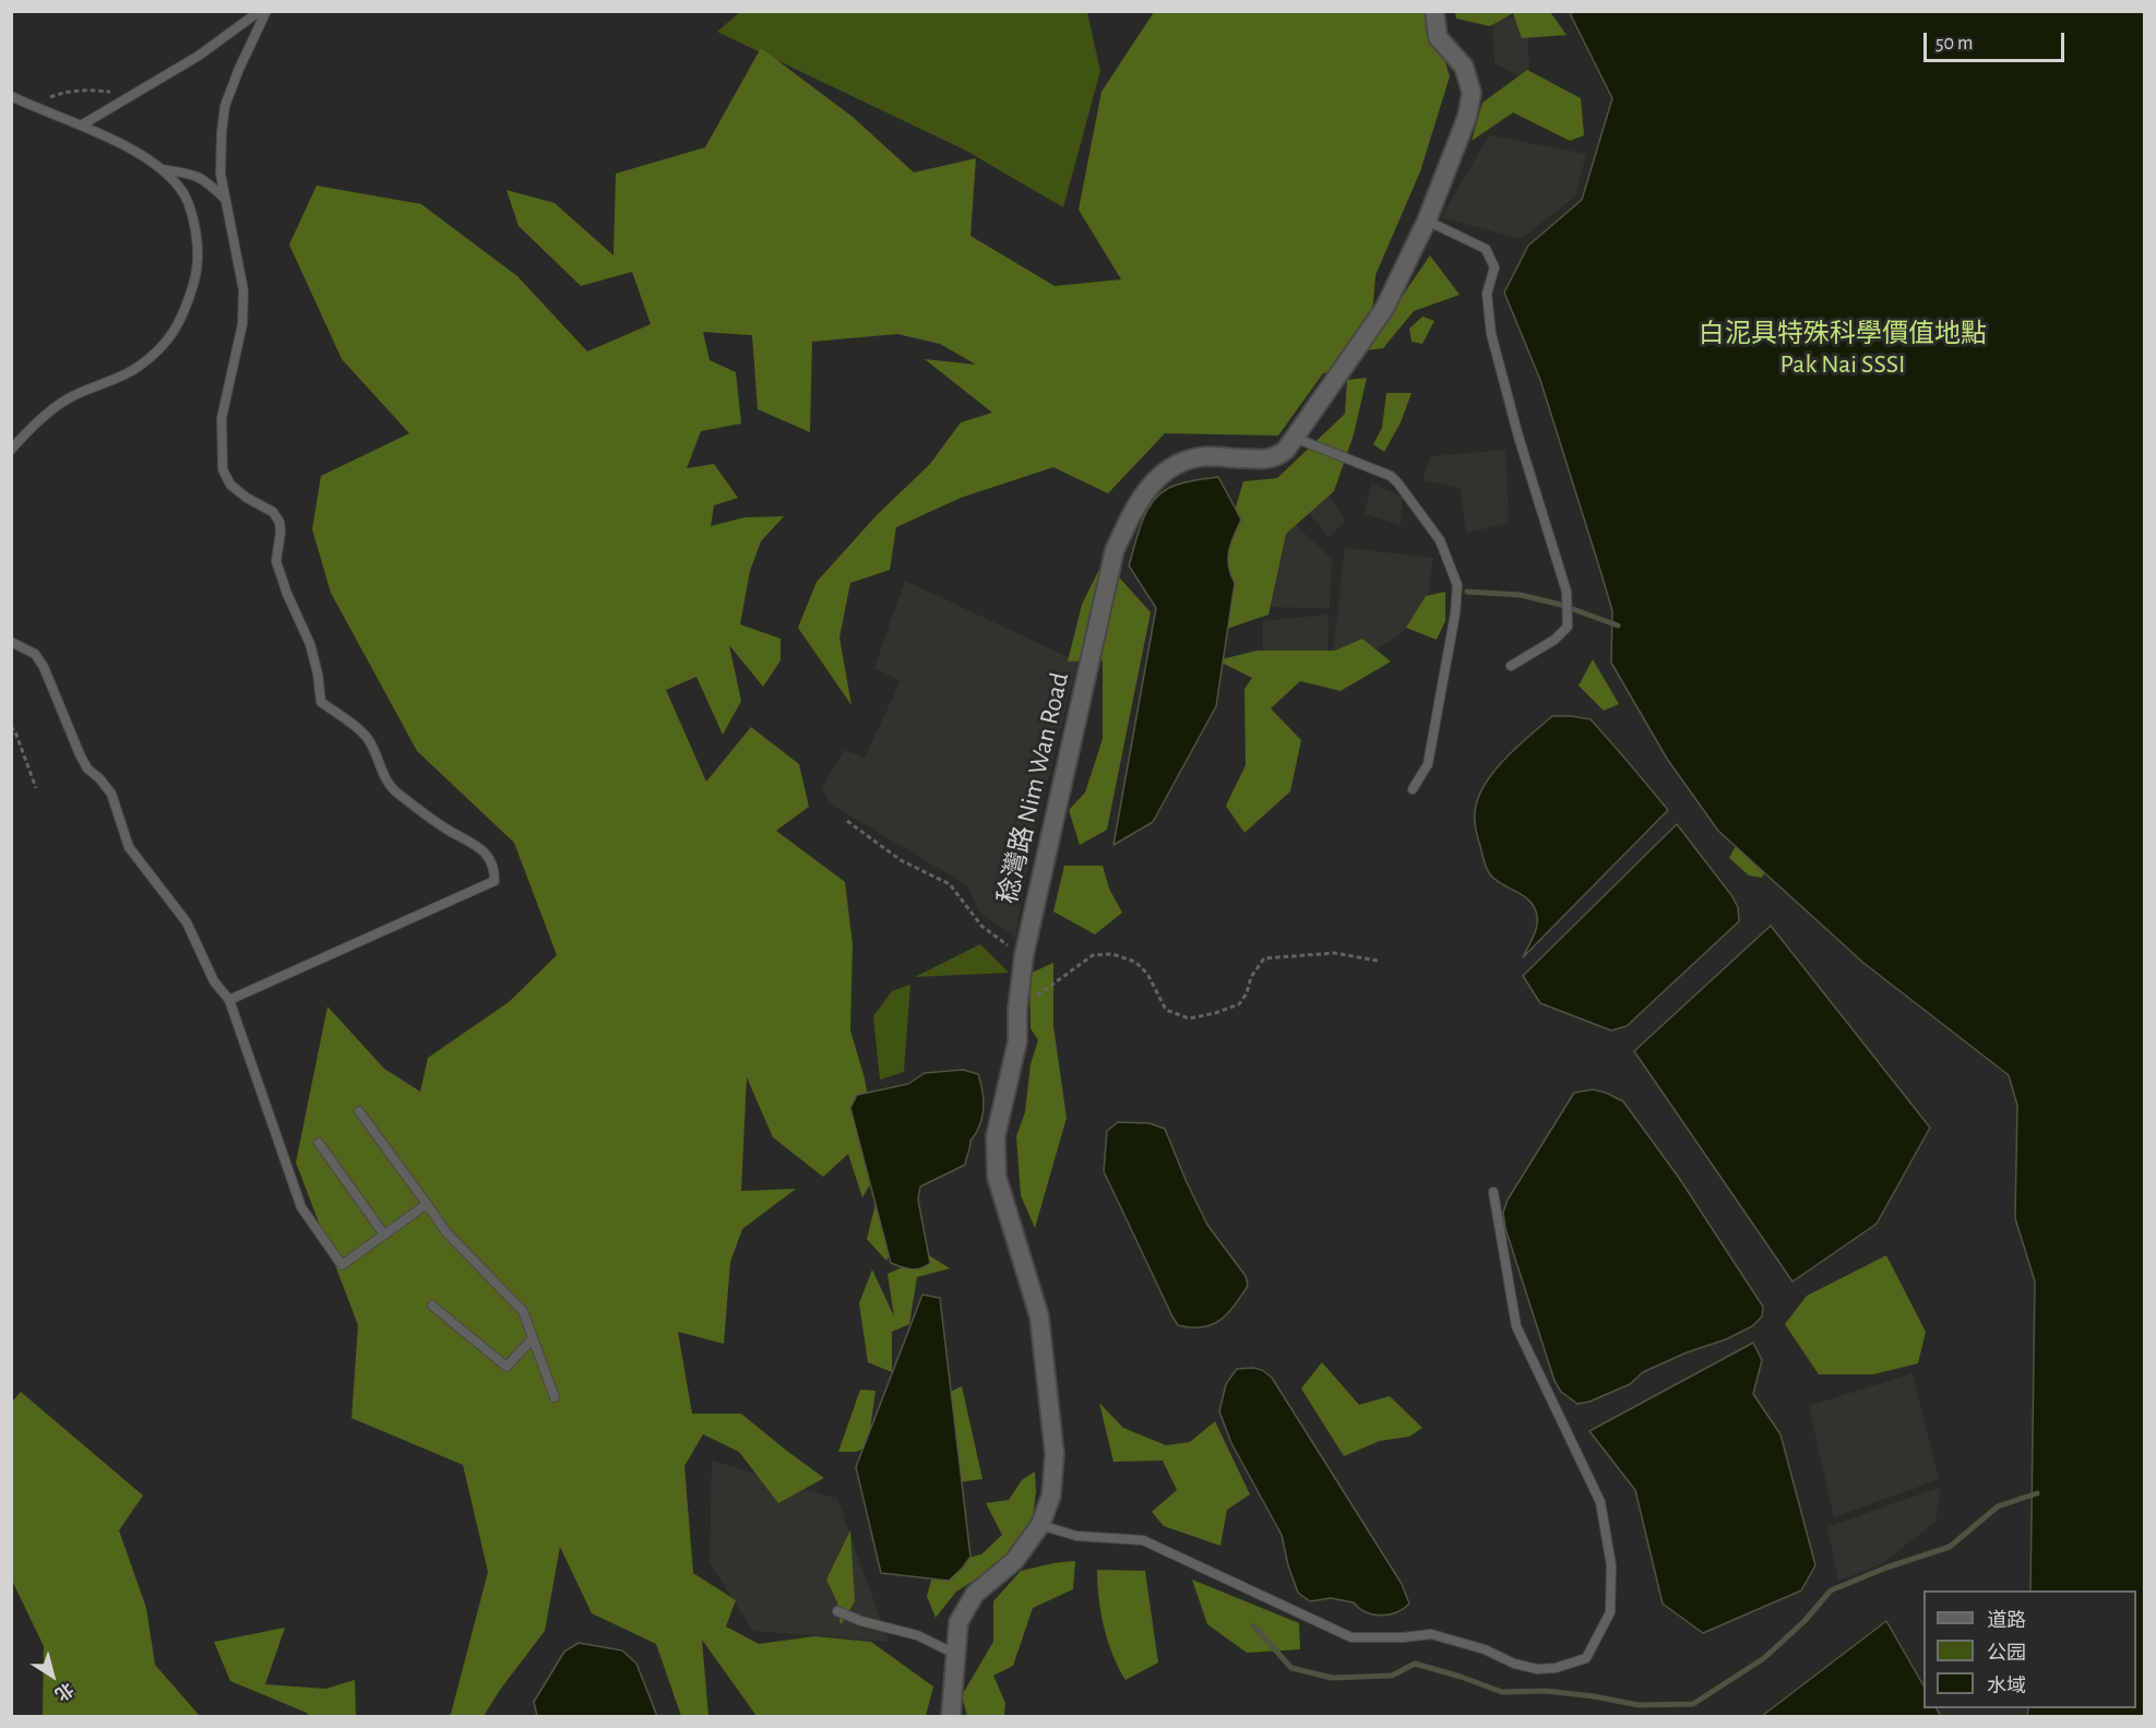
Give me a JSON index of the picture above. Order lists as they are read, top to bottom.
{
  "streets": {
    "street": ["稔灣路 Nim Wan Road"]
  },
  "parks": ["白泥具特殊科學價值地點 Pak Nai SSSI"],
  "legend": ["道路", "公园", "水域"],
  "scale_bar": "50 m",
  "north": "bottom right"
}
